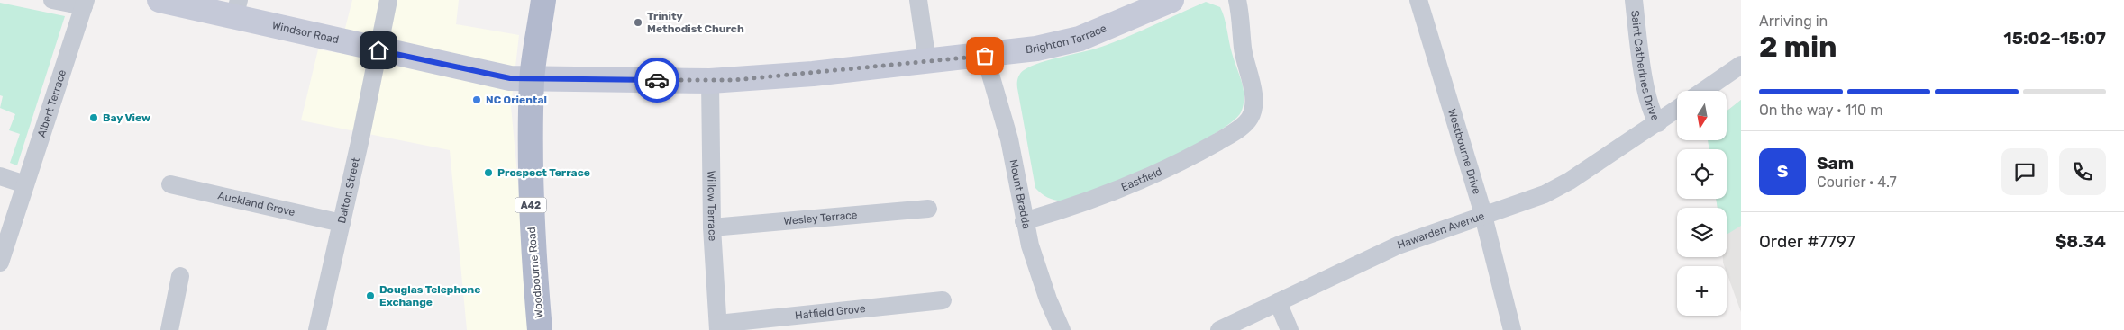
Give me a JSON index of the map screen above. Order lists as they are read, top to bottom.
{
  "streets": {
    "main road": [
      "Windsor Road",
      "Brighton Terrace",
      "A42",
      "Woodbourne Road"
    ],
    "street": [
      "Saint Catherines Drive",
      "Albert Terrace",
      "Westbourne Drive",
      "Eastfield",
      "Dalton Street",
      "Mount Bradda",
      "Auckland Grove",
      "Willow Terrace",
      "Wesley Terrace",
      "Hawarden Avenue",
      "Hatfield Grove"
    ]
  },
  "crossings": [
    ["Windsor Road", "Brighton Terrace"],
    ["Windsor Road", "Dalton Street"],
    ["Windsor Road", "A42"],
    ["Windsor Road", "Willow Terrace"],
    ["Windsor Road", "Woodbourne Road"],
    ["Brighton Terrace", "Mount Bradda"],
    ["Brighton Terrace", "Willow Terrace"],
    ["Saint Catherines Drive", "Hawarden Avenue"],
    ["Westbourne Drive", "Hawarden Avenue"],
    ["Eastfield", "Mount Bradda"],
    ["Dalton Street", "Auckland Grove"],
    ["A42", "Woodbourne Road"],
    ["Willow Terrace", "Wesley Terrace"],
    ["Willow Terrace", "Hatfield Grove"]
  ],
  "places": [
    "Trinity Methodist Church",
    "NC Oriental",
    "Bay View",
    "Prospect Terrace",
    "Douglas Telephone Exchange"
  ],
  "north": "bottom",
  "page": {
    "heading": ["2 min", "Arriving in", "15:02–15:07"],
    "panel": [
      "Sam",
      "Courier · 4.7",
      "Order #7797",
      "$8.34"
    ],
    "bar": "On the way · 110 m",
    "map_buttons": "+",
    "round": "S"
  }
}
